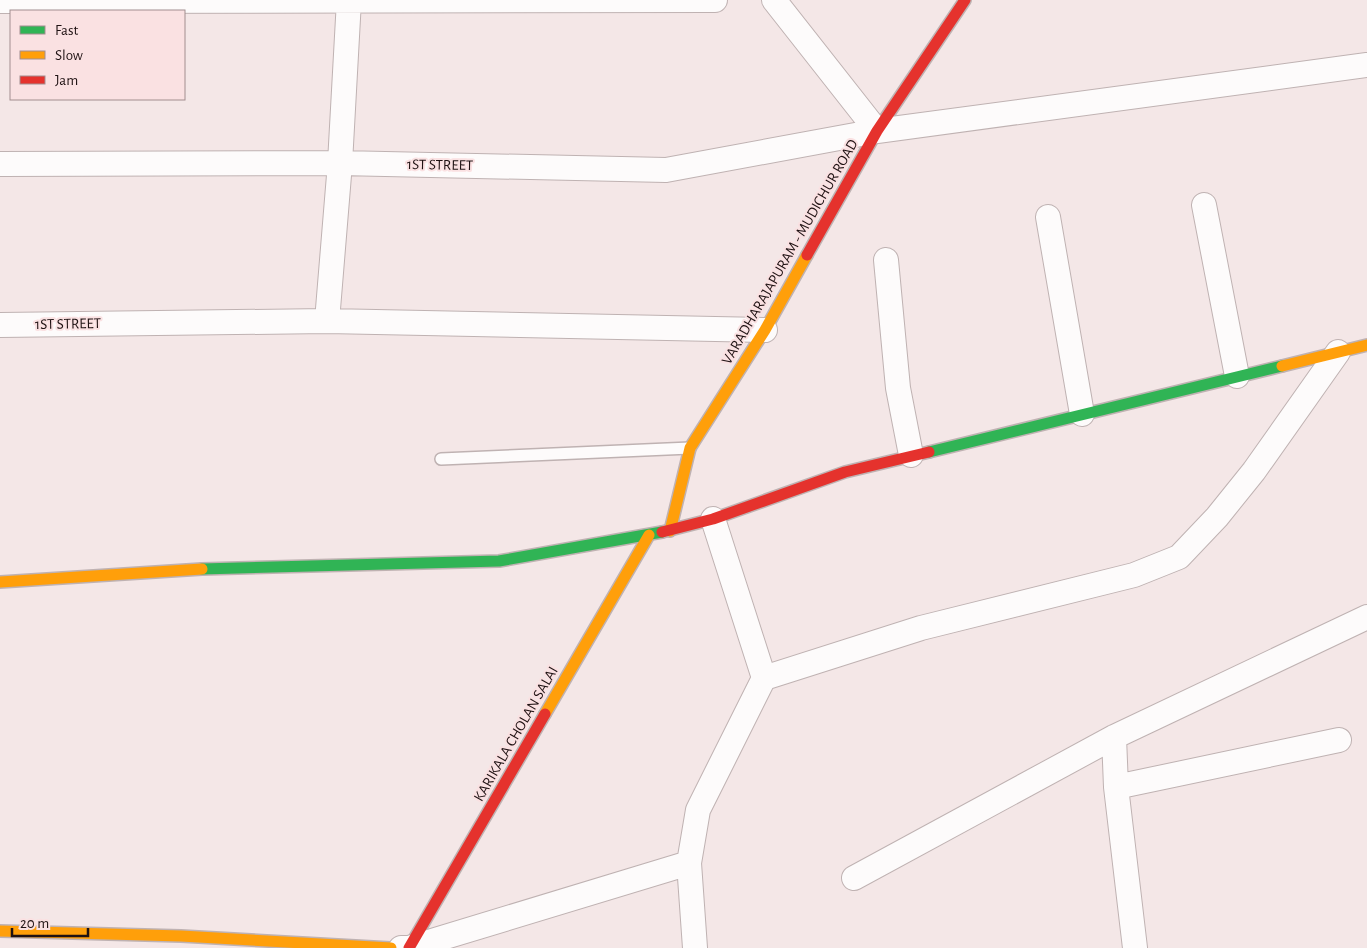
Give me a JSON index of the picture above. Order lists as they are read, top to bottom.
{
  "streets": {
    "street": ["1ST STREET", "VARADHARAJAPURAM - MUDICHUR ROAD", "KARIKALA CHOLAN SALAI"]
  },
  "crossings": [
    ["1ST STREET", "VARADHARAJAPURAM - MUDICHUR ROAD"]
  ],
  "legend": ["Fast", "Slow", "Jam"],
  "scale_bar": "20 m"
}
